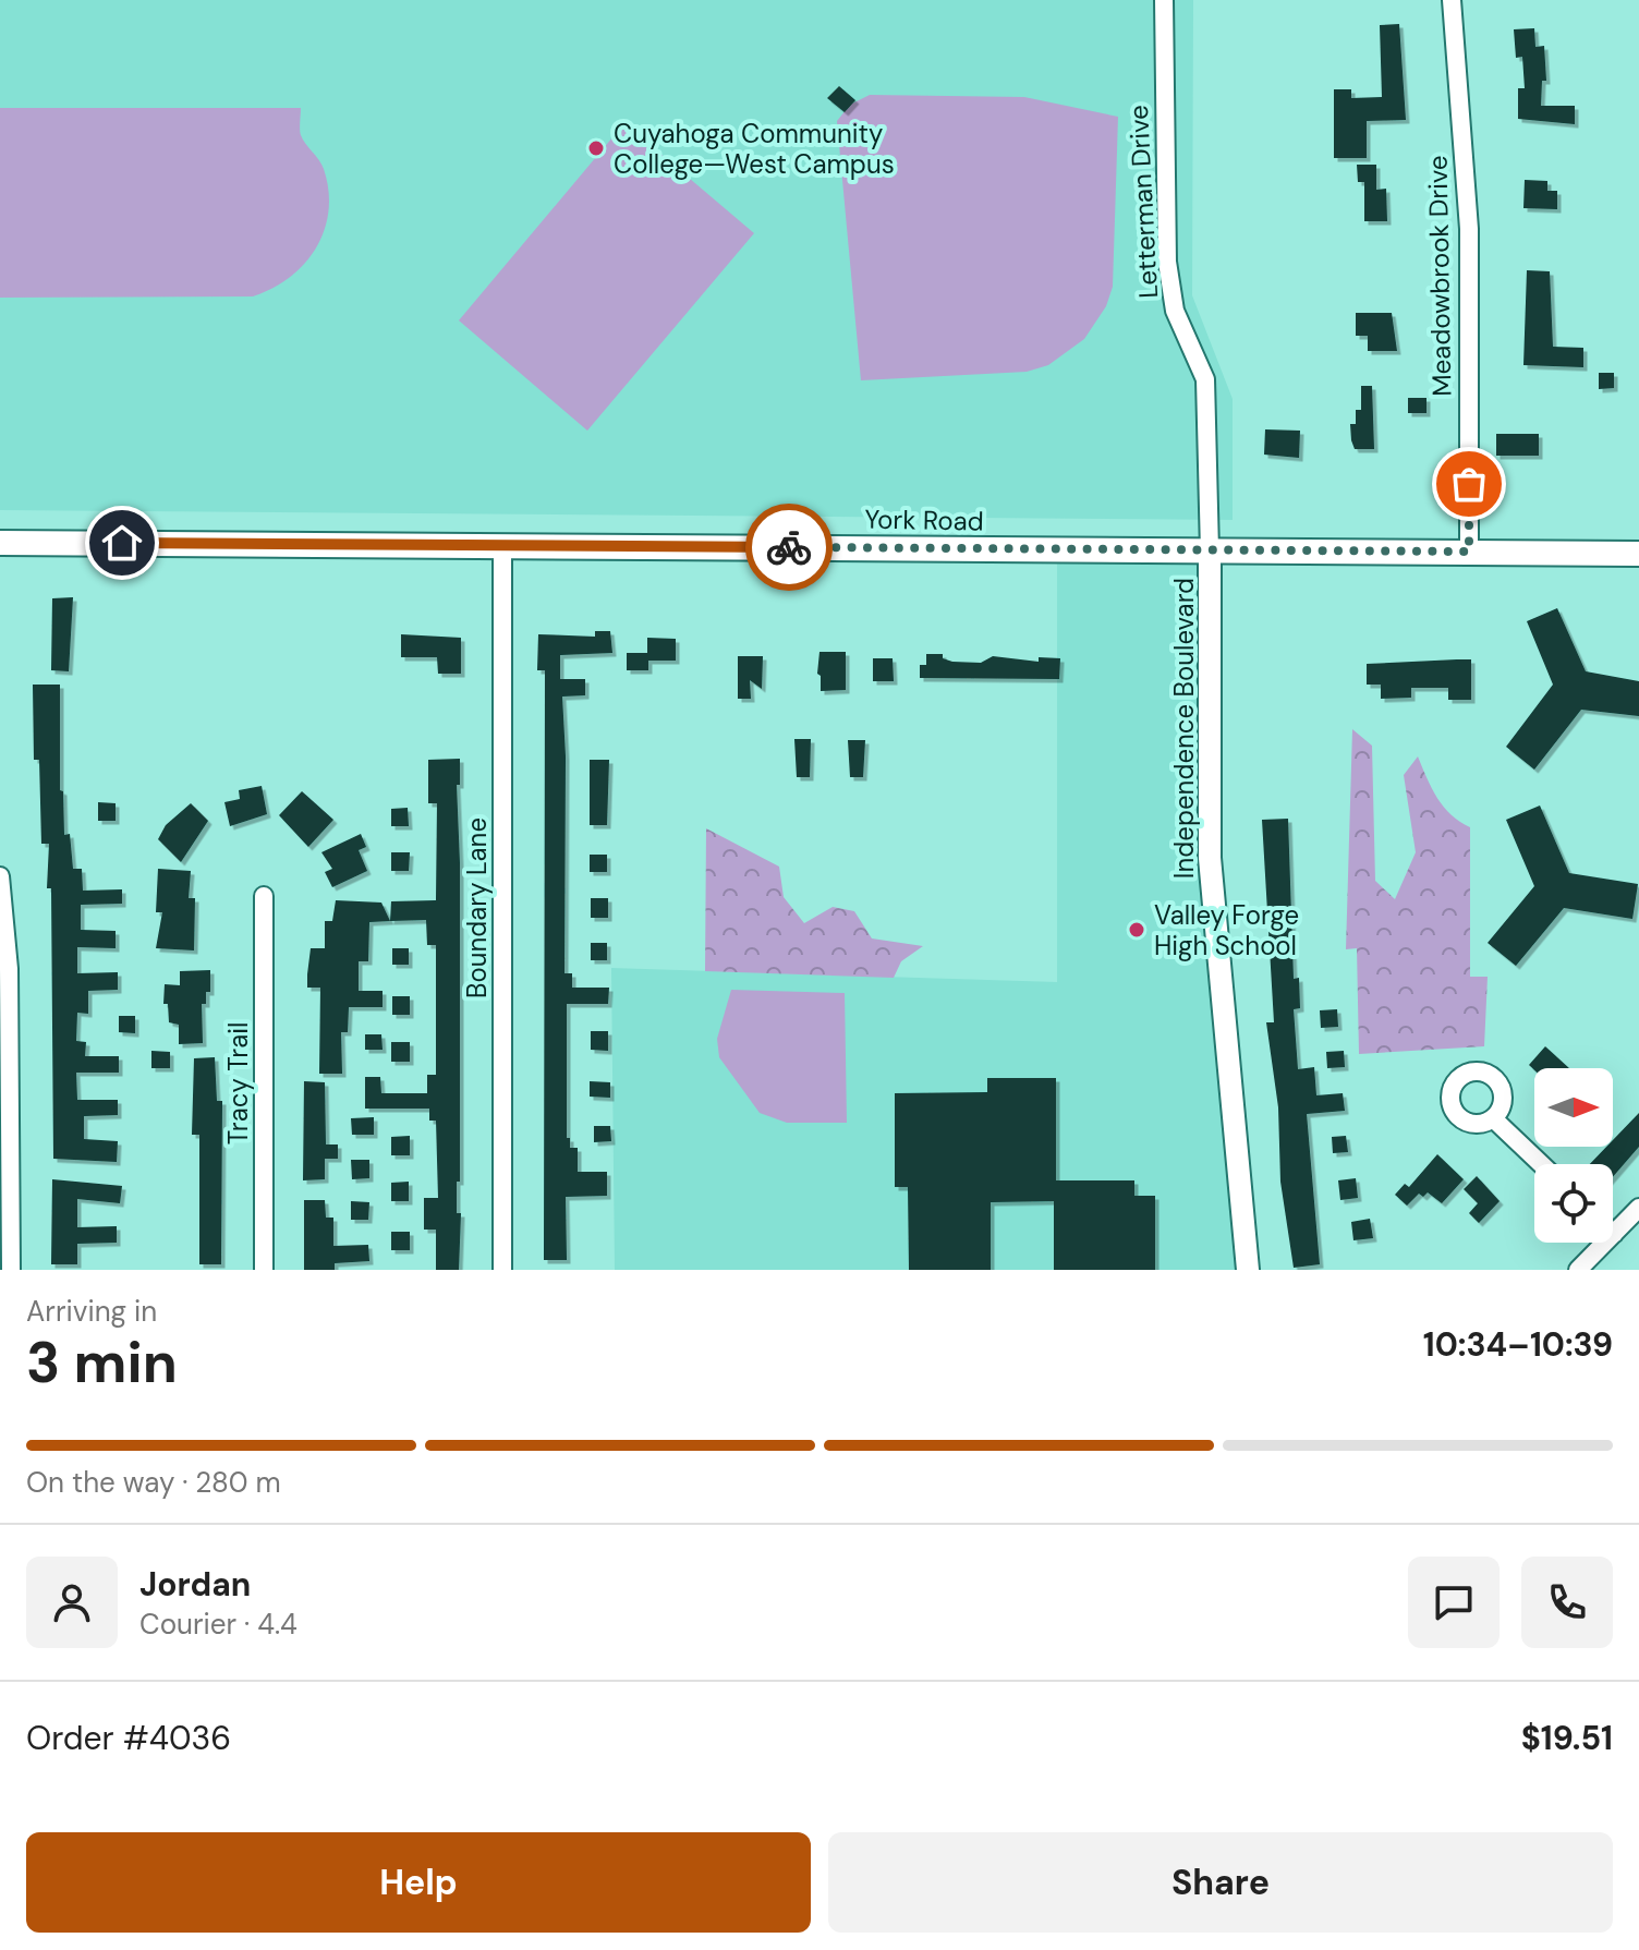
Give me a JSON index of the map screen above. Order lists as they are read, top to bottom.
{
  "streets": {
    "main road": ["York Road"],
    "street": [
      "Letterman Drive",
      "Meadowbrook Drive",
      "Independence Boulevard",
      "Boundary Lane",
      "Tracy Trail"
    ]
  },
  "crossings": [
    ["Letterman Drive", "York Road"],
    ["Letterman Drive", "Independence Boulevard"],
    ["Meadowbrook Drive", "York Road"],
    ["York Road", "Independence Boulevard"],
    ["York Road", "Boundary Lane"]
  ],
  "places": ["Cuyahoga Community College—West Campus", "Valley Forge High School"],
  "north": "right",
  "page": {
    "heading": ["3 min", "Arriving in", "10:34–10:39"],
    "panel": [
      "Jordan",
      "Courier · 4.4",
      "Order #4036",
      "$19.51"
    ],
    "bar": "On the way · 280 m",
    "buttons": ["Help", "Share"]
  }
}
